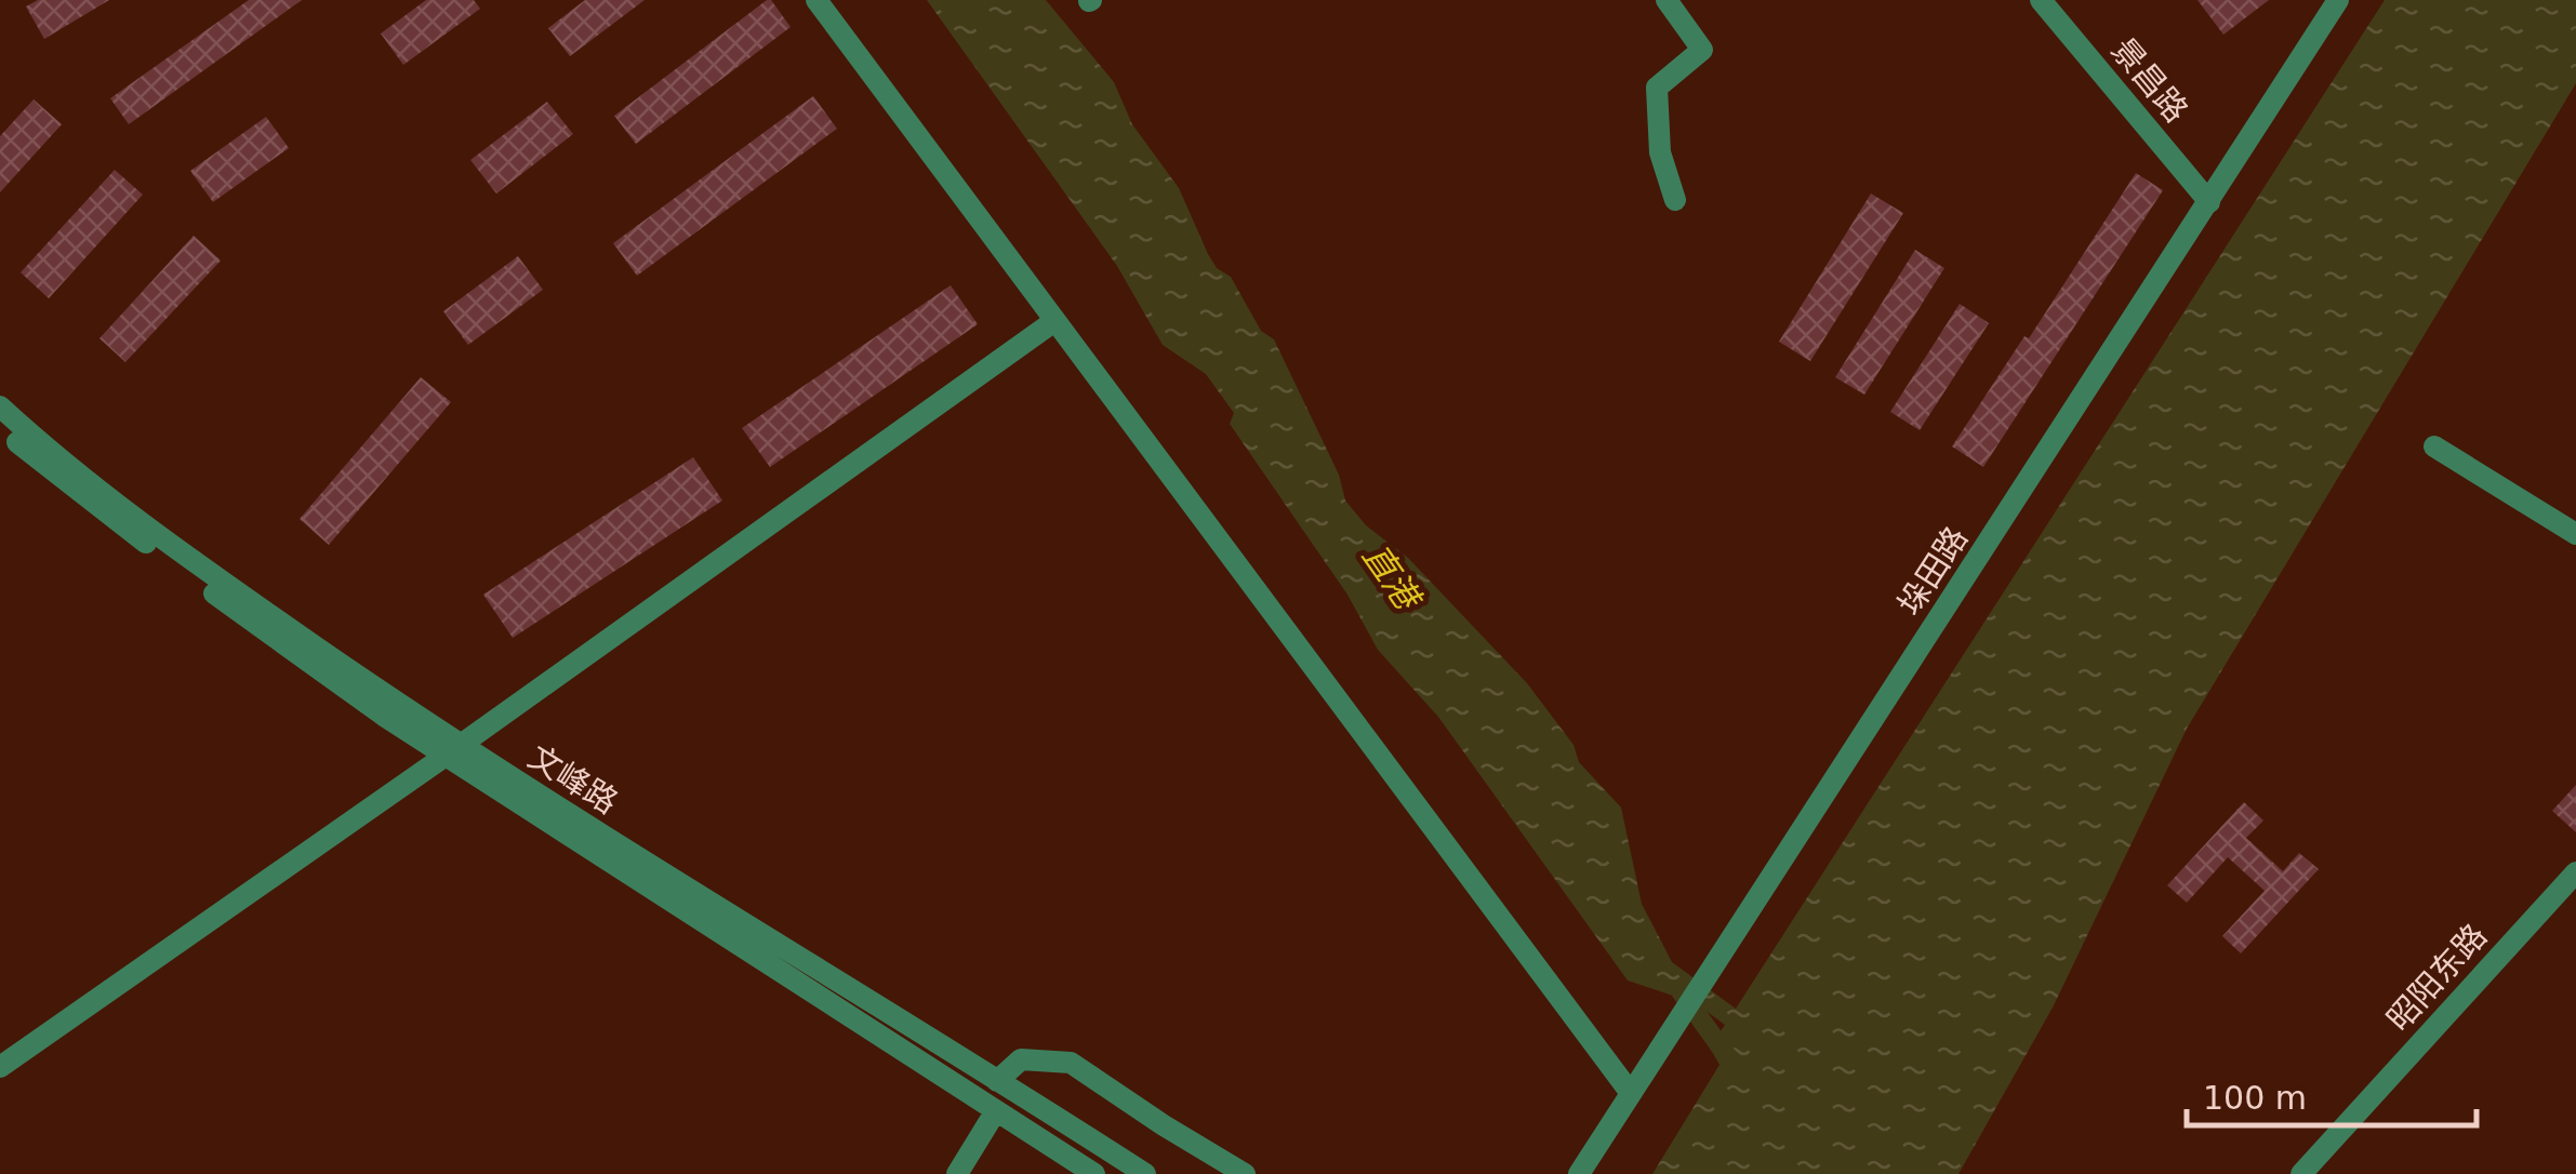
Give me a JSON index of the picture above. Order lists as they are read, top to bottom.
{
  "streets": {
    "street": [
      "景昌路",
      "垛田路",
      "文峰路",
      "昭阳东路"
    ]
  },
  "crossings": [
    ["景昌路", "垛田路"]
  ],
  "water": ["直港"],
  "scale_bar": "100 m"
}
